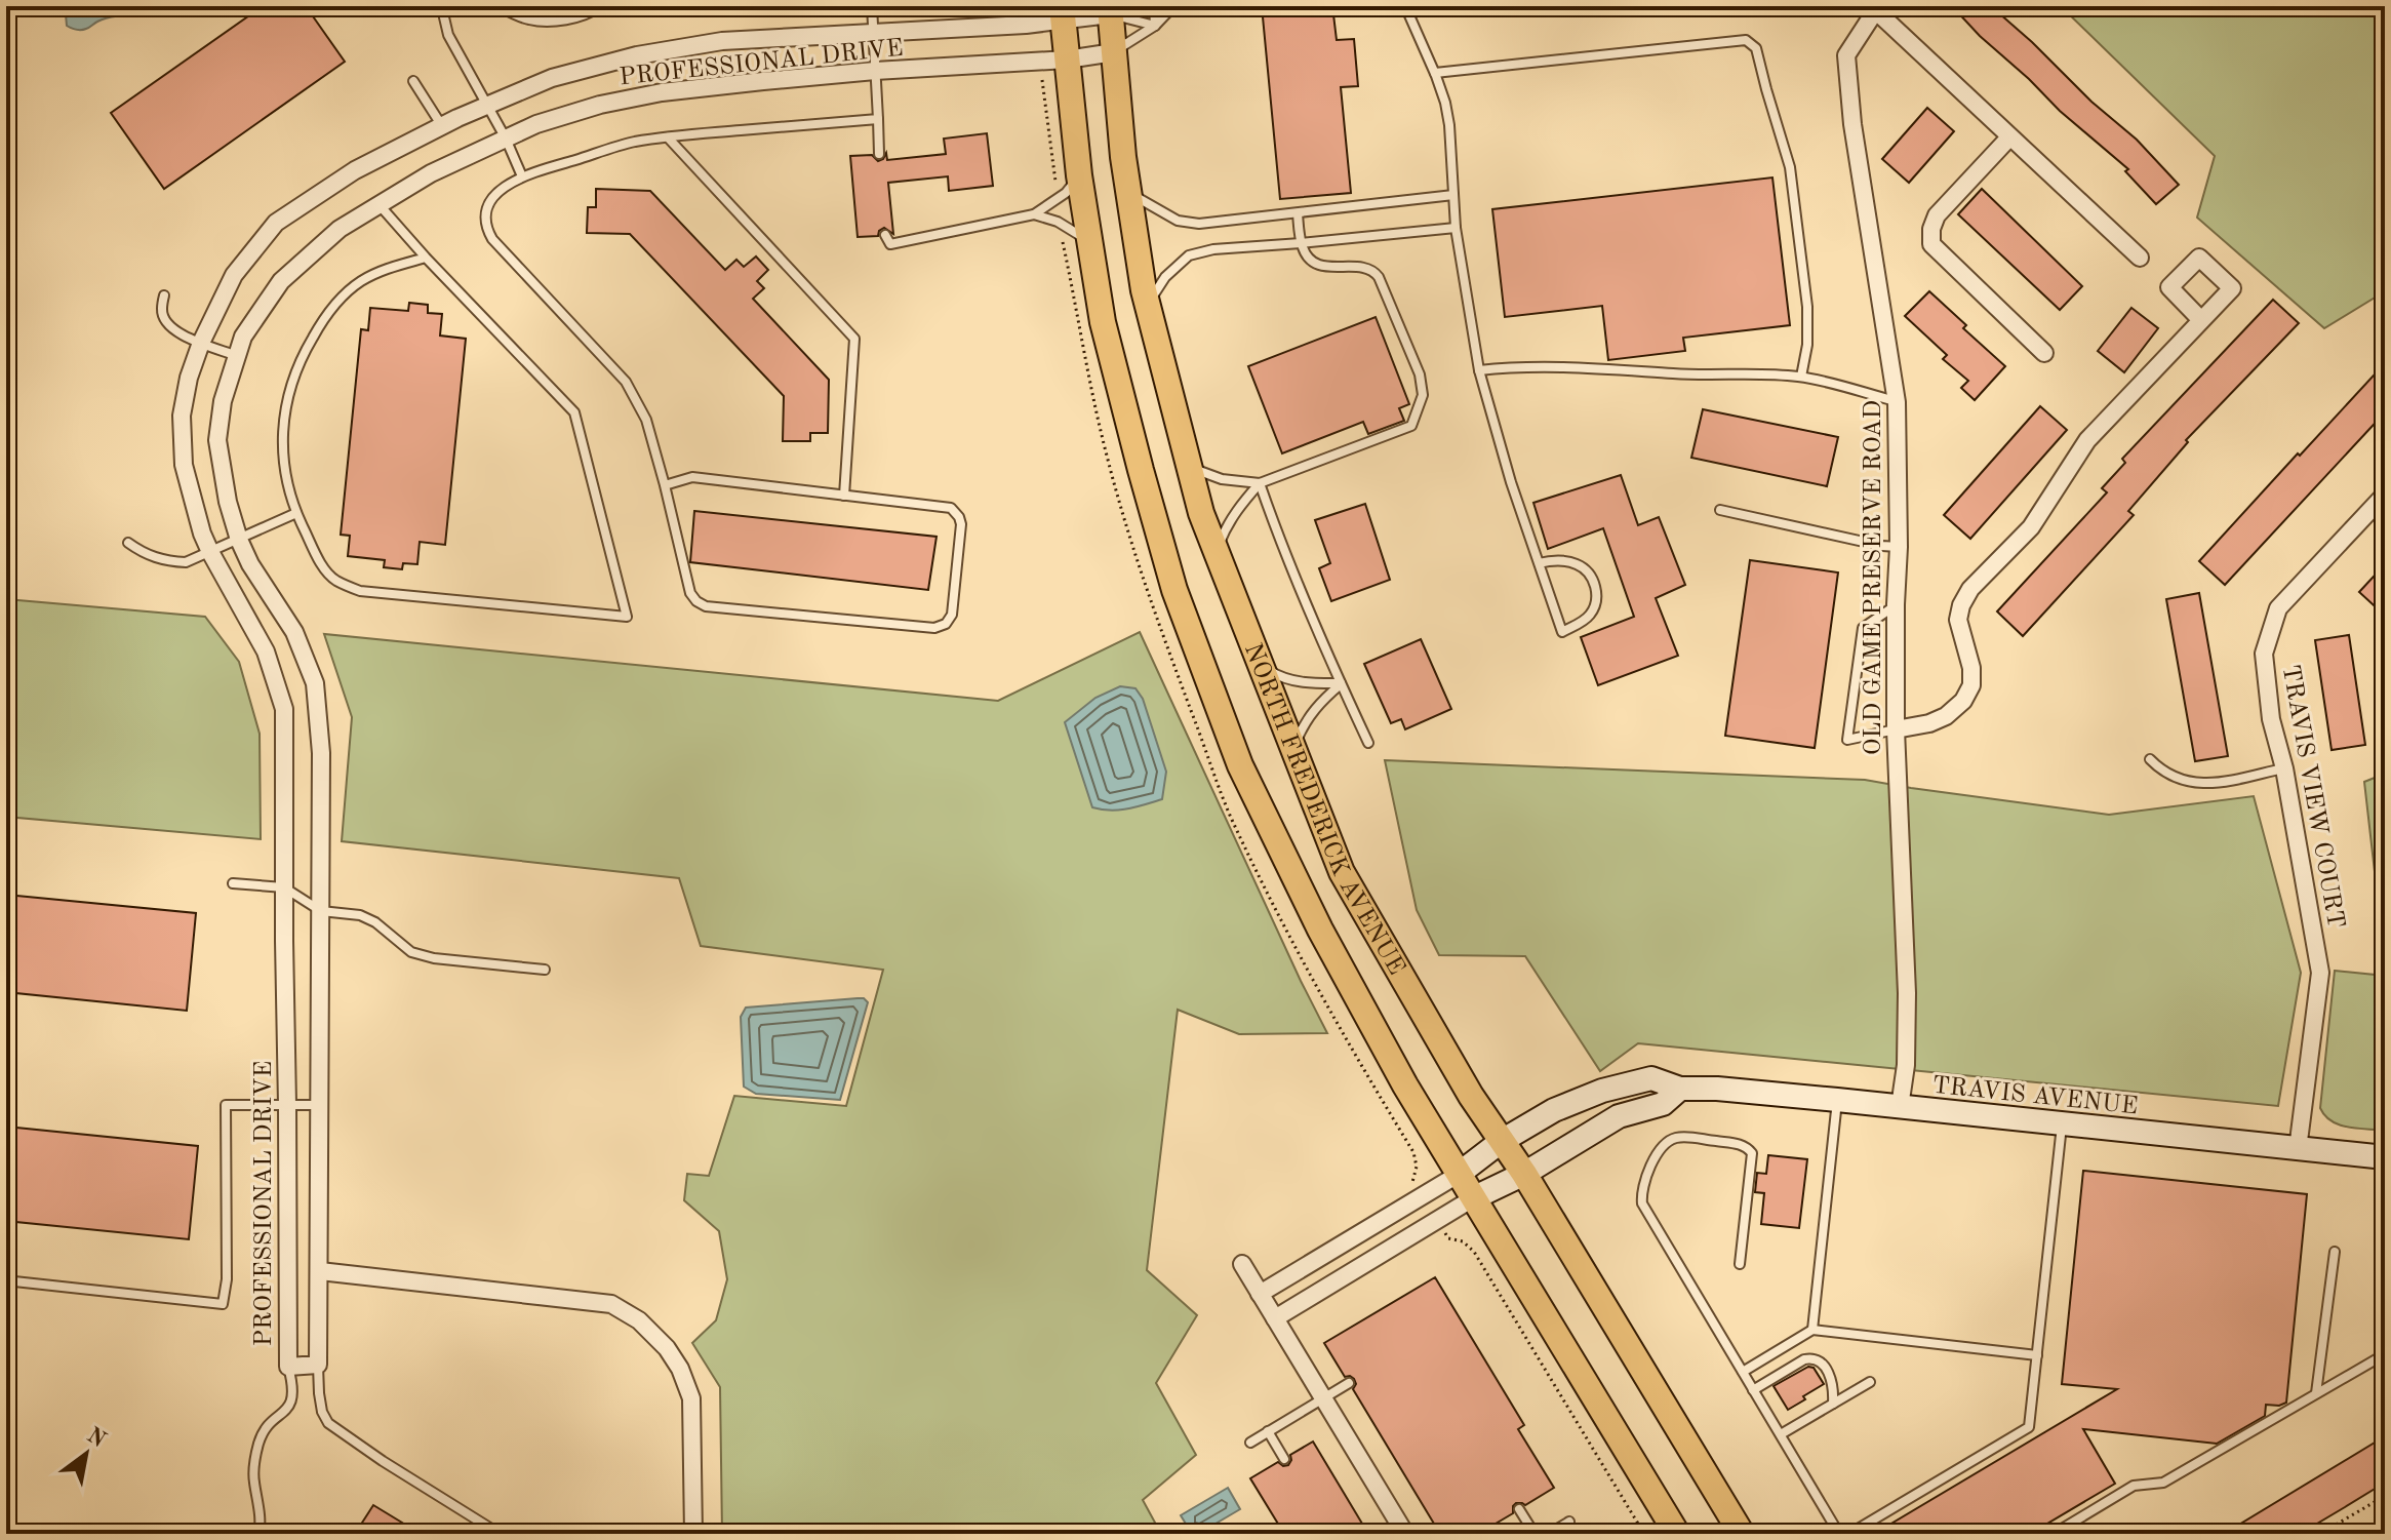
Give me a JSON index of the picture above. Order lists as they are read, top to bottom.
{
  "streets": {
    "main road": ["NORTH FREDERICK AVENUE"],
    "street": [
      "PROFESSIONAL DRIVE",
      "OLD GAME PRESERVE ROAD",
      "TRAVIS VIEW COURT",
      "TRAVIS AVENUE"
    ]
  },
  "crossings": [
    ["PROFESSIONAL DRIVE", "NORTH FREDERICK AVENUE"],
    ["OLD GAME PRESERVE ROAD", "TRAVIS AVENUE"],
    ["TRAVIS VIEW COURT", "TRAVIS AVENUE"],
    ["NORTH FREDERICK AVENUE", "TRAVIS AVENUE"]
  ],
  "north": "top right"
}
